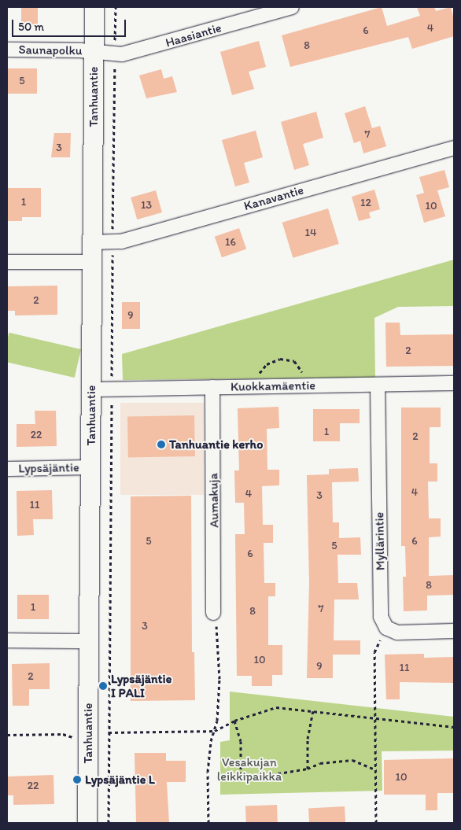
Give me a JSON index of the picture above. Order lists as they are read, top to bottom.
{
  "streets": {
    "street": [
      "Haasiantie",
      "Saunapolku",
      "Tanhuantie",
      "Kanavantie",
      "Kuokkamäentie",
      "Lypsäjäntie",
      "Aumakuja",
      "Myllärintie"
    ]
  },
  "crossings": [
    ["Haasiantie", "Saunapolku"],
    ["Haasiantie", "Tanhuantie"],
    ["Saunapolku", "Tanhuantie"],
    ["Tanhuantie", "Kanavantie"],
    ["Tanhuantie", "Kuokkamäentie"],
    ["Tanhuantie", "Lypsäjäntie"],
    ["Kuokkamäentie", "Aumakuja"],
    ["Kuokkamäentie", "Myllärintie"]
  ],
  "parks": ["Vesakujan leikkipaikka"],
  "places": ["Tanhuantie kerho", "Lypsäjäntie I PALI", "Lypsäjäntie L"],
  "house_numbers": [
    "4",
    "6",
    "8",
    "5",
    "7",
    "3",
    "1",
    "12",
    "13",
    "10",
    "14",
    "16",
    "2",
    "9",
    "2",
    "1",
    "22",
    "2",
    "4",
    "4",
    "3",
    "11",
    "5",
    "6",
    "5",
    "6",
    "8",
    "1",
    "7",
    "8",
    "3",
    "10",
    "9",
    "11",
    "2",
    "10",
    "22"
  ],
  "scale_bar": "50 m"
}
